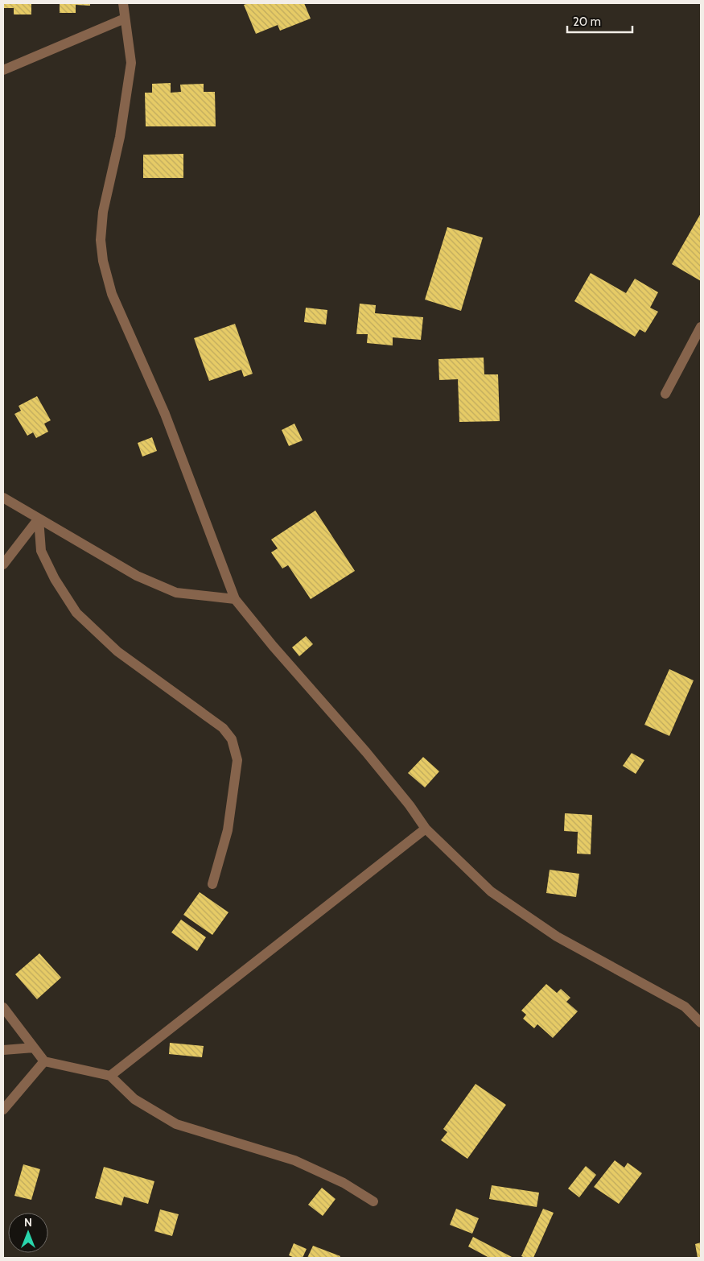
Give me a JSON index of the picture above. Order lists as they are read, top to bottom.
{
  "scale_bar": "20 m",
  "north": "top"
}
